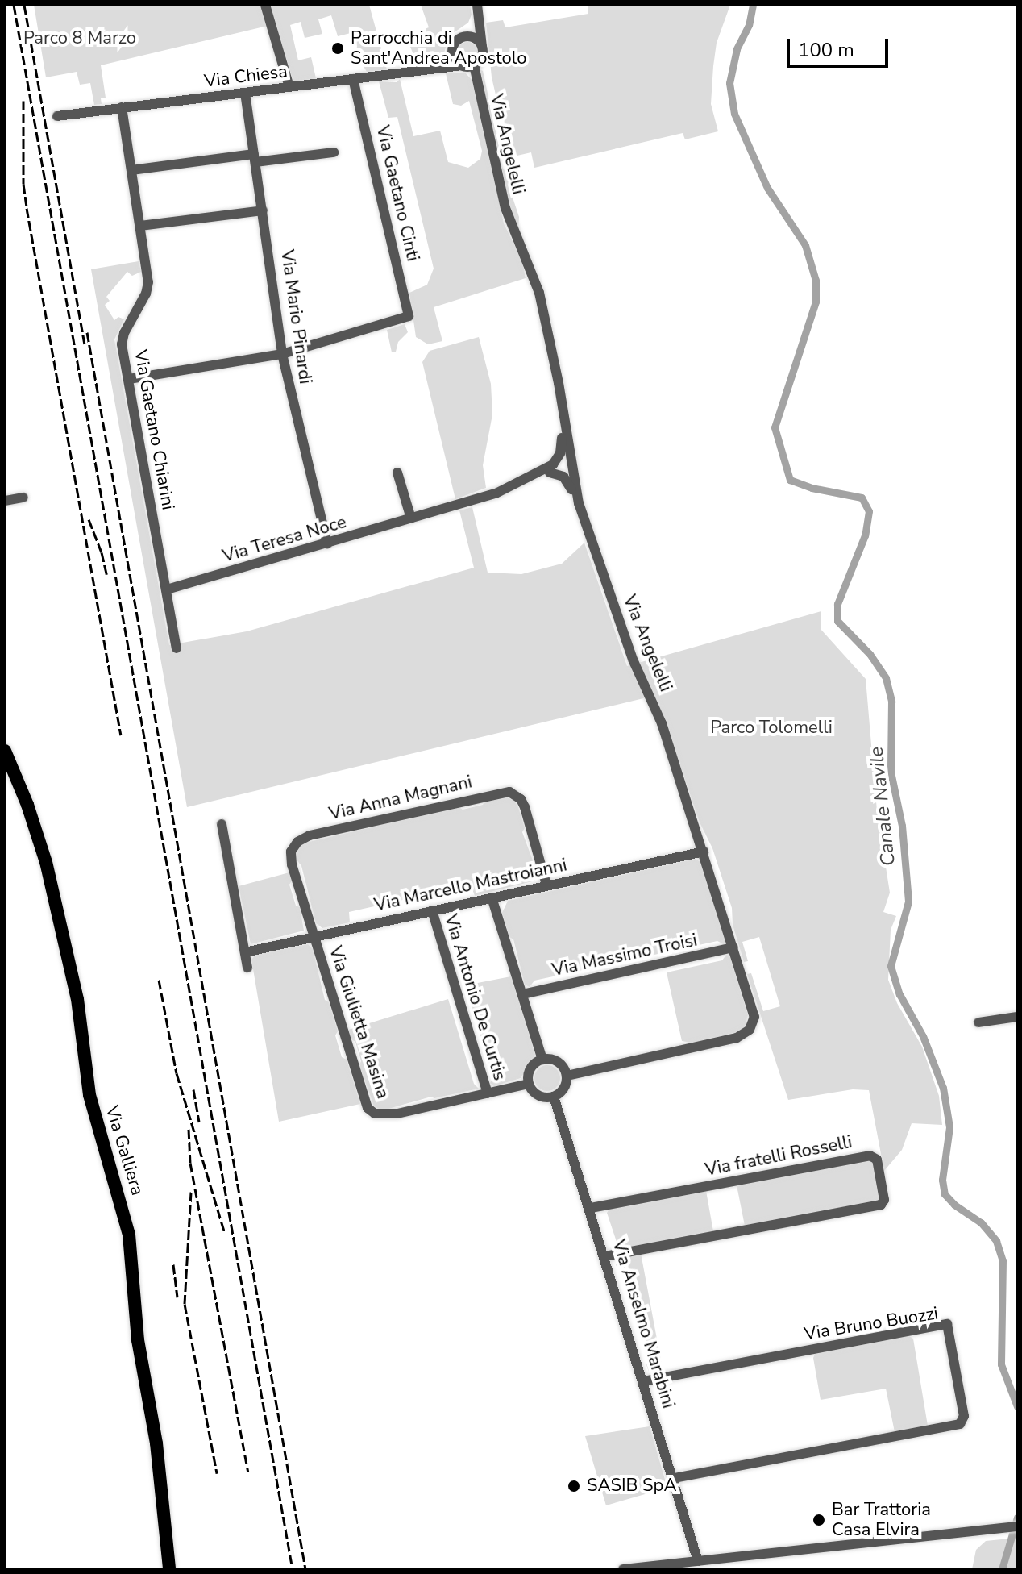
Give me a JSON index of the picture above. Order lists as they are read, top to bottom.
{
  "streets": {
    "main road": ["Via Galliera"],
    "street": [
      "Via Chiesa",
      "Via Angelelli",
      "Via Gaetano Cinti",
      "Via Mario Pinardi",
      "Via Gaetano Chiarini",
      "Via Teresa Noce",
      "Via Anna Magnani",
      "Via Marcello Mastroianni",
      "Via Massimo Troisi",
      "Via Antonio De Curtis",
      "Via Giulietta Masina",
      "Via fratelli Rosselli",
      "Via Anselmo Marabini",
      "Via Bruno Buozzi"
    ]
  },
  "crossings": [
    ["Via Chiesa", "Via Angelelli"],
    ["Via Chiesa", "Via Gaetano Cinti"],
    ["Via Chiesa", "Via Mario Pinardi"],
    ["Via Chiesa", "Via Gaetano Chiarini"],
    ["Via Angelelli", "Via Teresa Noce"],
    ["Via Angelelli", "Via Marcello Mastroianni"],
    ["Via Angelelli", "Via Massimo Troisi"],
    ["Via Angelelli", "Via Giulietta Masina"],
    ["Via Angelelli", "Via Anselmo Marabini"],
    ["Via Gaetano Cinti", "Via Mario Pinardi"],
    ["Via Mario Pinardi", "Via Teresa Noce"],
    ["Via Gaetano Chiarini", "Via Teresa Noce"],
    ["Via Anna Magnani", "Via Marcello Mastroianni"],
    ["Via Anna Magnani", "Via Giulietta Masina"],
    ["Via Marcello Mastroianni", "Via Antonio De Curtis"],
    ["Via Marcello Mastroianni", "Via Giulietta Masina"],
    ["Via Antonio De Curtis", "Via Giulietta Masina"],
    ["Via Giulietta Masina", "Via Anselmo Marabini"],
    ["Via fratelli Rosselli", "Via Anselmo Marabini"],
    ["Via Anselmo Marabini", "Via Bruno Buozzi"]
  ],
  "water": ["Canale Navile"],
  "parks": ["Parco 8 Marzo", "Parco Tolomelli"],
  "places": ["Parrocchia di Sant'Andrea Apostolo", "SASIB SpA", "Bar Trattoria Casa Elvira"],
  "scale_bar": "100 m"
}
